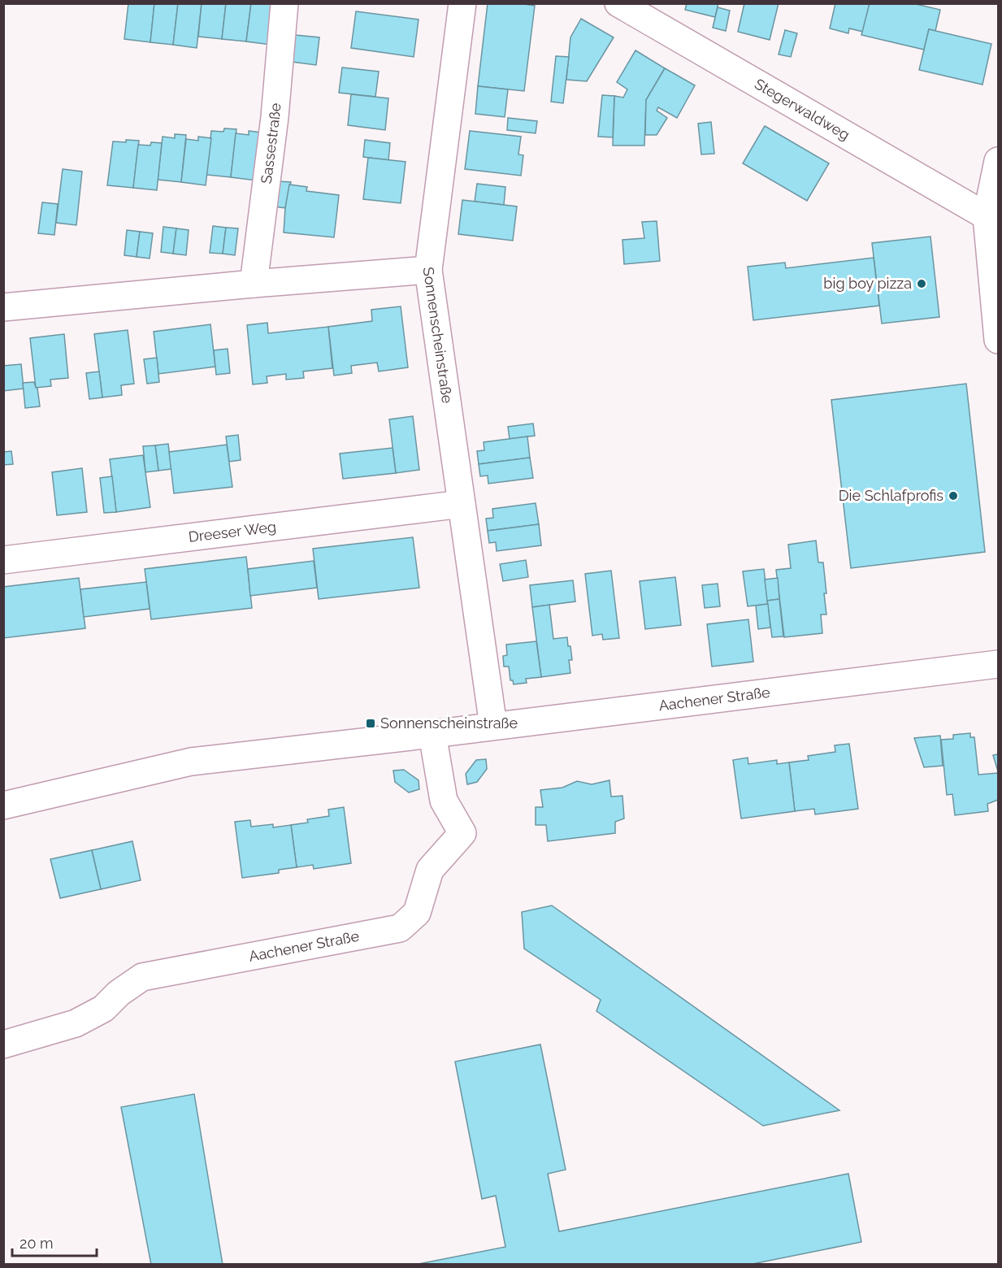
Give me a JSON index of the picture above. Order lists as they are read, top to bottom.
{
  "streets": {
    "street": [
      "Stegerwaldweg",
      "Sassestraße",
      "Sonnenscheinstraße",
      "Dreeser Weg",
      "Aachener Straße"
    ]
  },
  "crossings": [
    ["Sonnenscheinstraße", "Dreeser Weg"],
    ["Sonnenscheinstraße", "Aachener Straße"]
  ],
  "places": {
    "other": ["big boy pizza", "Die Schlafprofis"],
    "transit": ["Sonnenscheinstraße"]
  },
  "scale_bar": "20 m"
}
